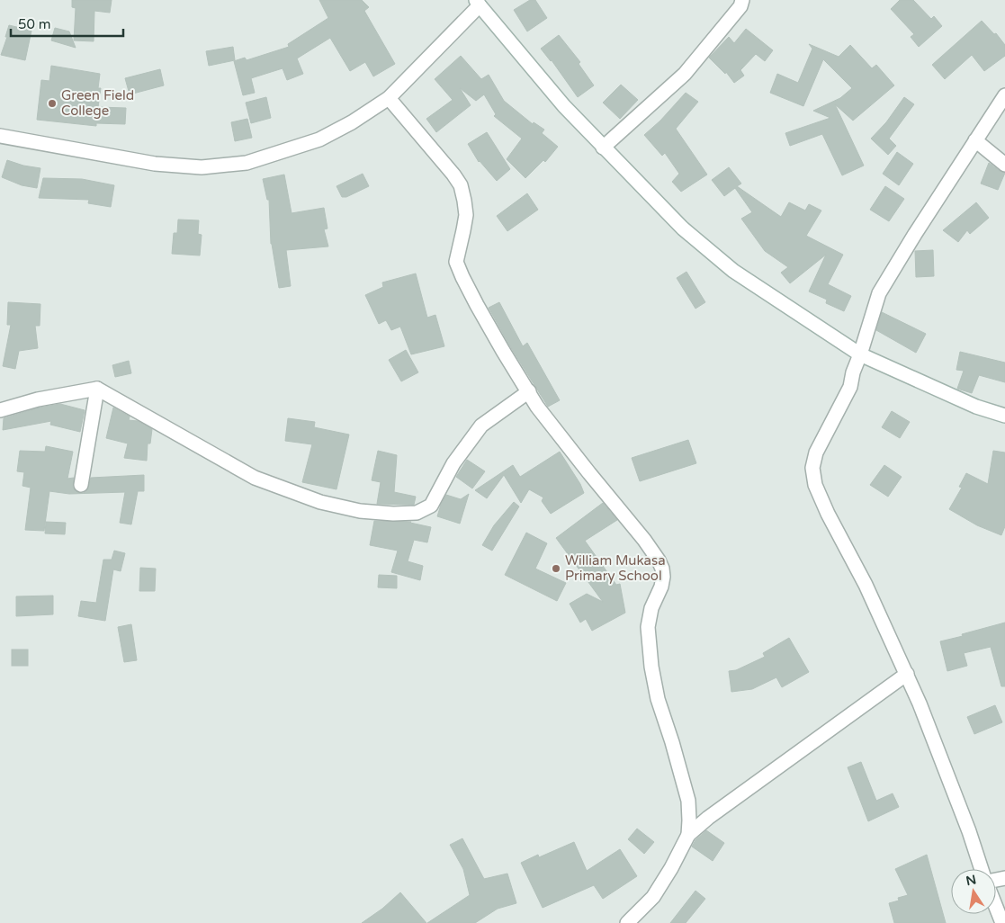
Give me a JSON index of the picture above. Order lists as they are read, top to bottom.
{
  "places": ["Green Field College", "William Mukasa Primary School"],
  "scale_bar": "50 m",
  "north": "top"
}
